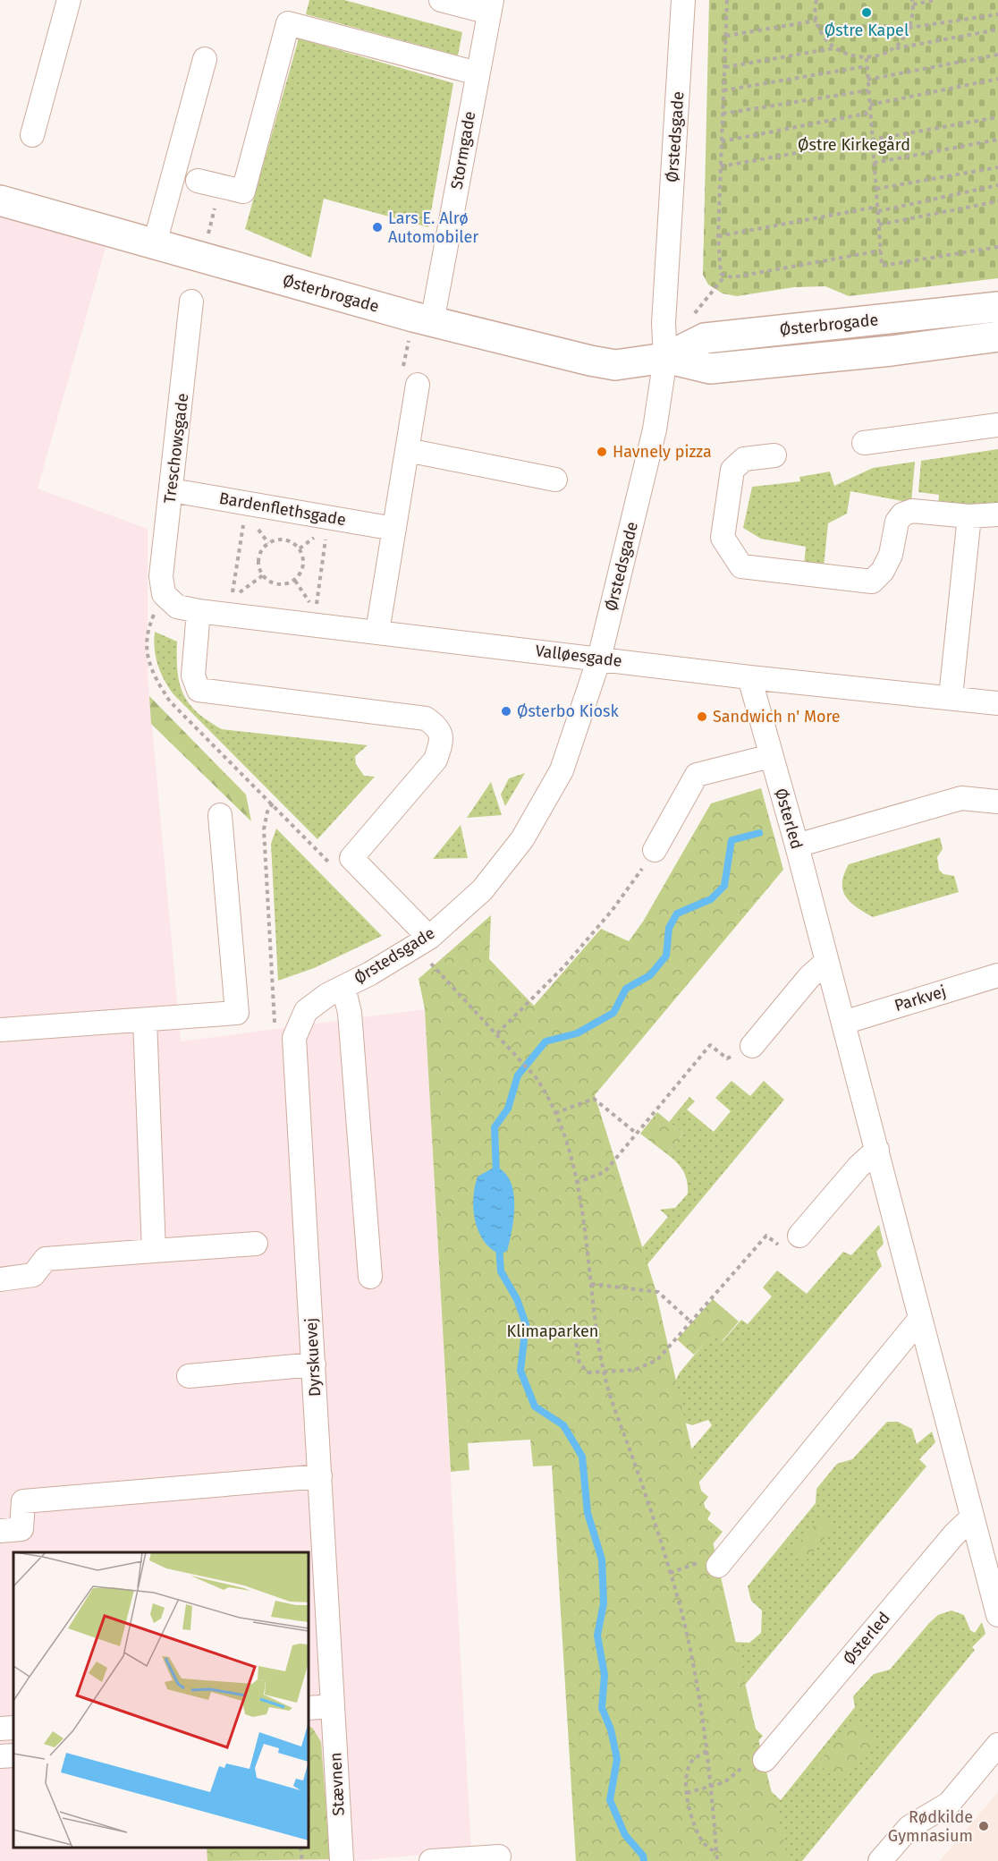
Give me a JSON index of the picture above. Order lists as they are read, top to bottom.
{
  "streets": {
    "main road": ["Østerbrogade"],
    "street": [
      "Ørstedsgade",
      "Stormgade",
      "Treschowsgade",
      "Bardenflethsgade",
      "Valløesgade",
      "Østerled",
      "Parkvej",
      "Dyrskuevej",
      "Stævnen"
    ]
  },
  "crossings": [
    ["Ørstedsgade", "Østerbrogade"],
    ["Ørstedsgade", "Valløesgade"],
    ["Ørstedsgade", "Dyrskuevej"],
    ["Stormgade", "Østerbrogade"],
    ["Treschowsgade", "Bardenflethsgade"],
    ["Treschowsgade", "Valløesgade"],
    ["Valløesgade", "Østerled"],
    ["Østerled", "Parkvej"],
    ["Dyrskuevej", "Stævnen"]
  ],
  "parks": ["Østre Kirkegård", "Klimaparken"],
  "places": [
    "Østre Kapel",
    "Lars E. Alrø Automobiler",
    "Havnely pizza",
    "Østerbo Kiosk",
    "Sandwich n' More",
    "Rødkilde Gymnasium"
  ]
}
